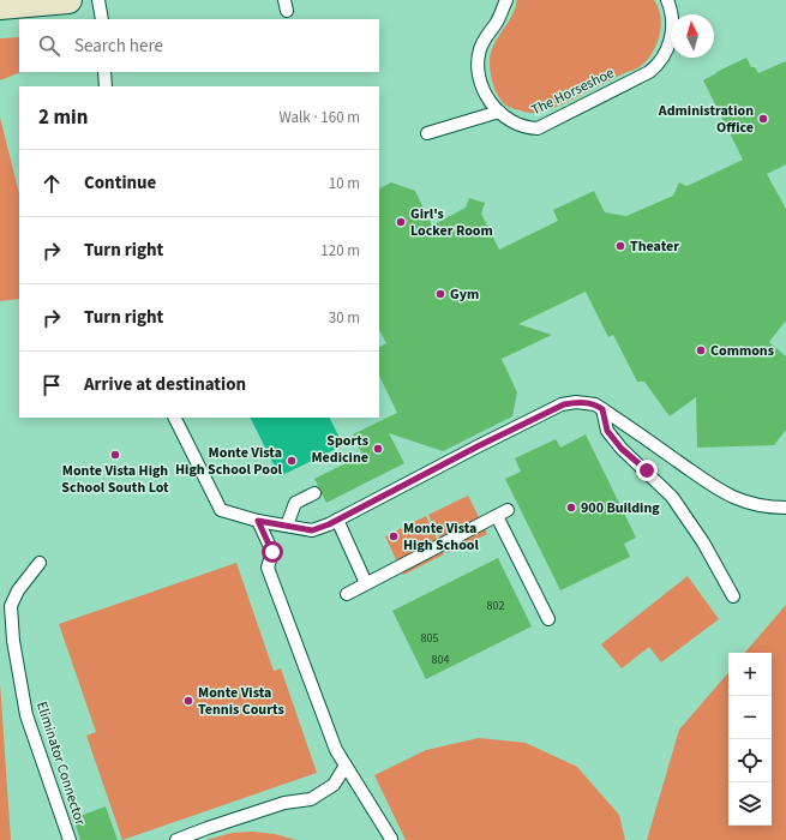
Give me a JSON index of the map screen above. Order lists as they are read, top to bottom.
{
  "streets": {
    "lane": ["The Horseshoe", "Eliminator Connector"]
  },
  "places": [
    "Administration Office",
    "Girl's Locker Room",
    "Theater",
    "Gym",
    "Commons",
    "Sports Medicine",
    "Monte Vista High School South Lot",
    "Monte Vista High School Pool",
    "900 Building",
    "Monte Vista High School",
    "Monte Vista Tennis Courts"
  ],
  "house_numbers": ["802", "805", "804"],
  "north": "top",
  "page": {
    "search": "Search here",
    "heading": ["2 min", "Walk · 160 m"],
    "list": [
      ["Continue", "10 m"],
      ["Turn right", "120 m"],
      ["Turn right", "30 m"],
      "Arrive at destination"
    ],
    "map_buttons": ["+", "−"]
  }
}
